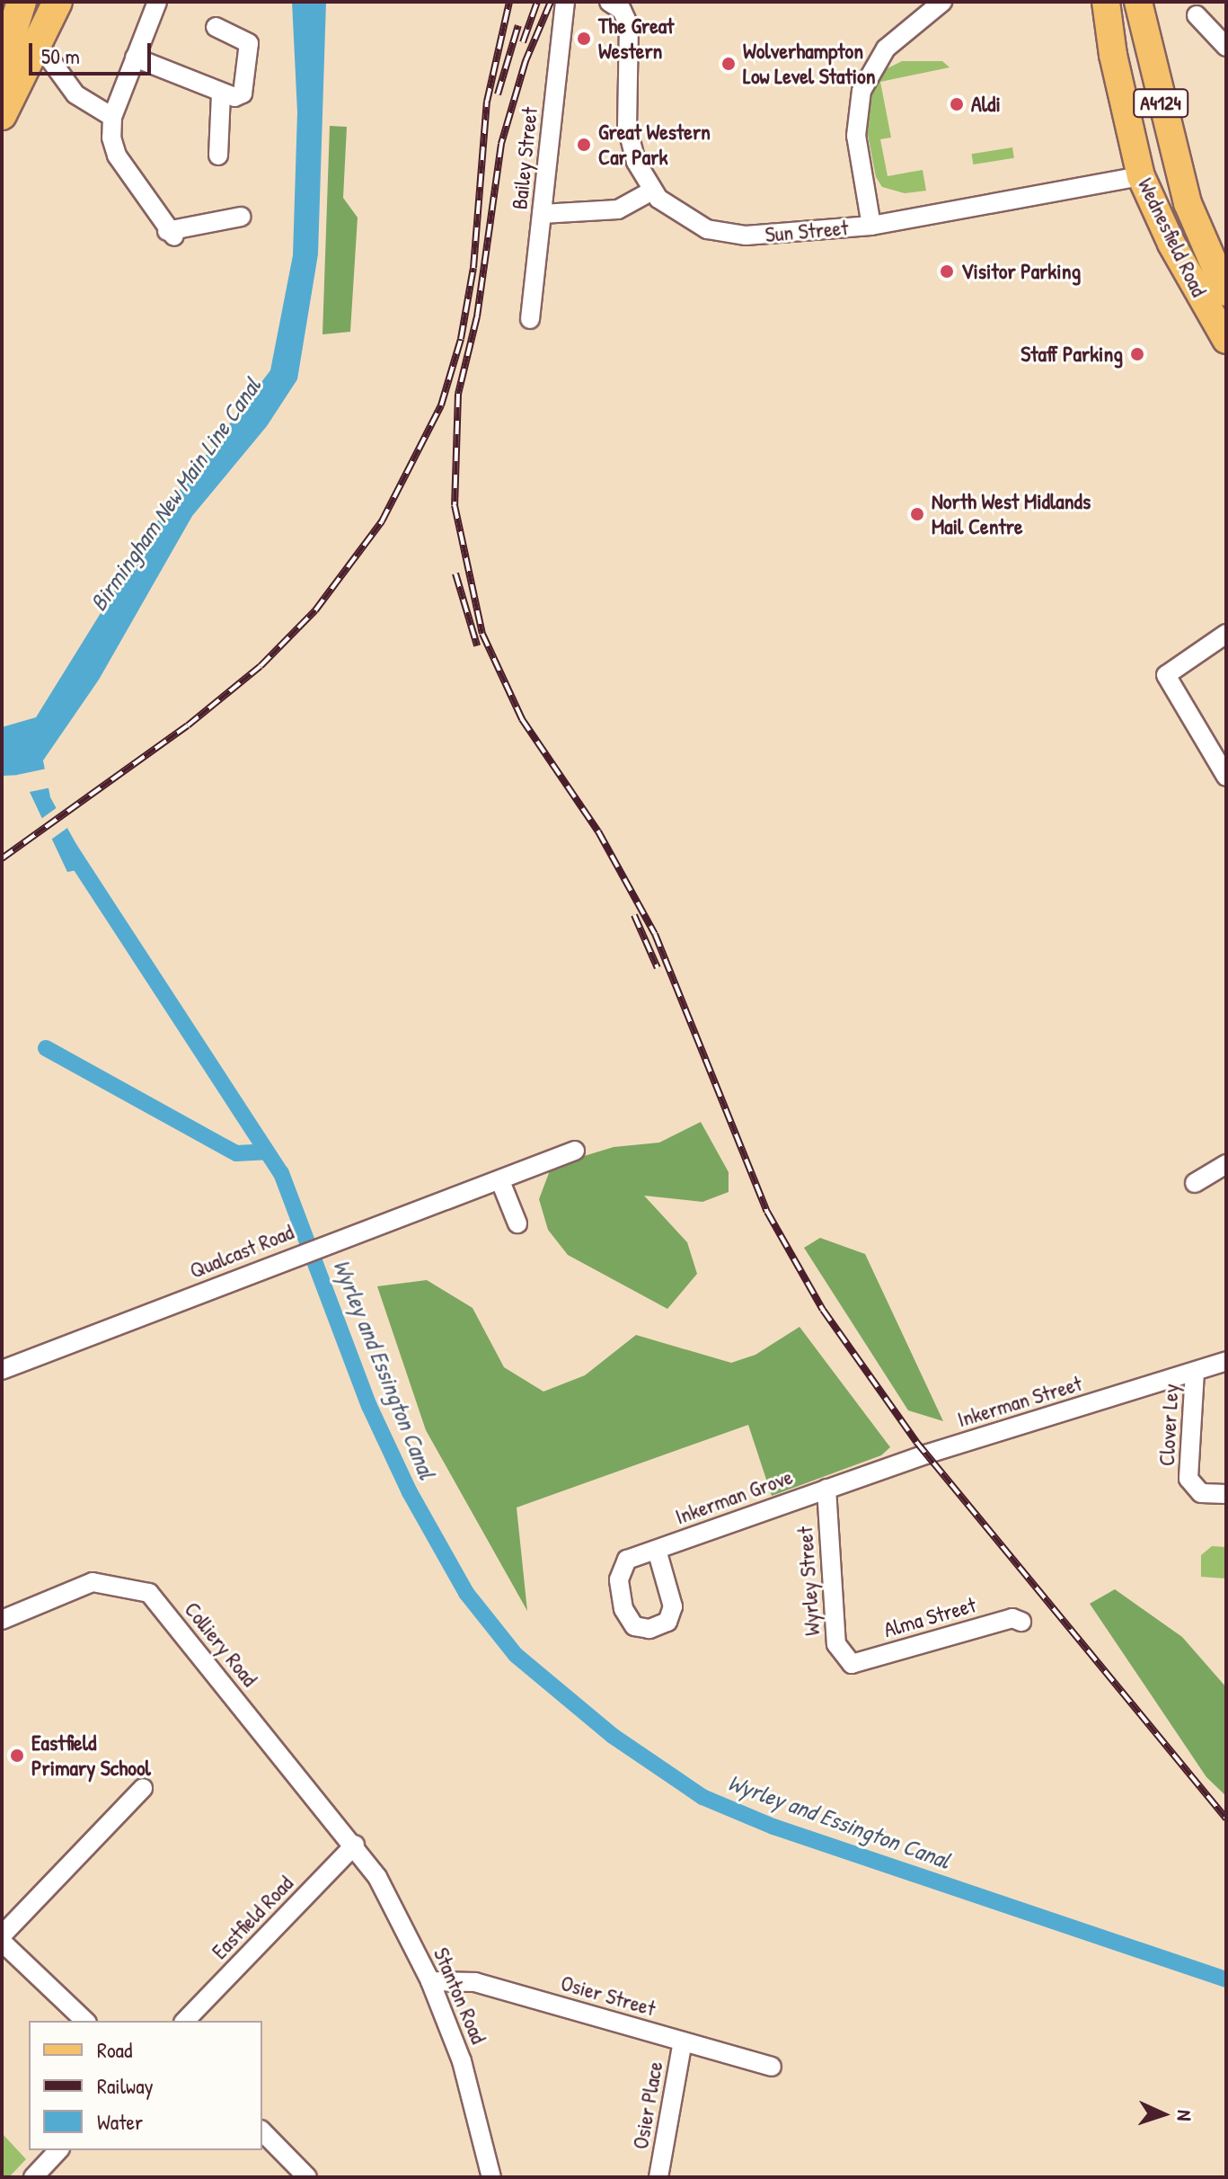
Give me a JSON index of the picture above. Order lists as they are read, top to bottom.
{
  "streets": {
    "main road": ["A4124", "Wednesfield Road"],
    "street": [
      "Bailey Street",
      "Sun Street",
      "Qualcast Road",
      "Inkerman Street",
      "Clover Ley",
      "Inkerman Grove",
      "Wyrley Street",
      "Alma Street",
      "Colliery Road",
      "Eastfield Road",
      "Stanton Road",
      "Osier Street",
      "Osier Place"
    ]
  },
  "crossings": [
    ["Sun Street", "Wednesfield Road"],
    ["Inkerman Street", "Clover Ley"],
    ["Inkerman Street", "Inkerman Grove"],
    ["Inkerman Street", "Wyrley Street"],
    ["Inkerman Grove", "Wyrley Street"],
    ["Wyrley Street", "Alma Street"],
    ["Colliery Road", "Eastfield Road"],
    ["Colliery Road", "Stanton Road"],
    ["Eastfield Road", "Stanton Road"],
    ["Stanton Road", "Osier Street"],
    ["Osier Street", "Osier Place"]
  ],
  "water": ["Birmingham New Main Line Canal", "Wyrley and Essington Canal"],
  "places": [
    "The Great Western",
    "Wolverhampton Low Level Station",
    "Aldi",
    "Great Western Car Park",
    "Visitor Parking",
    "Staff Parking",
    "North West Midlands Mail Centre",
    "Eastfield Primary School"
  ],
  "legend": ["Road", "Railway", "Water"],
  "scale_bar": "50 m",
  "north": "right"
}
